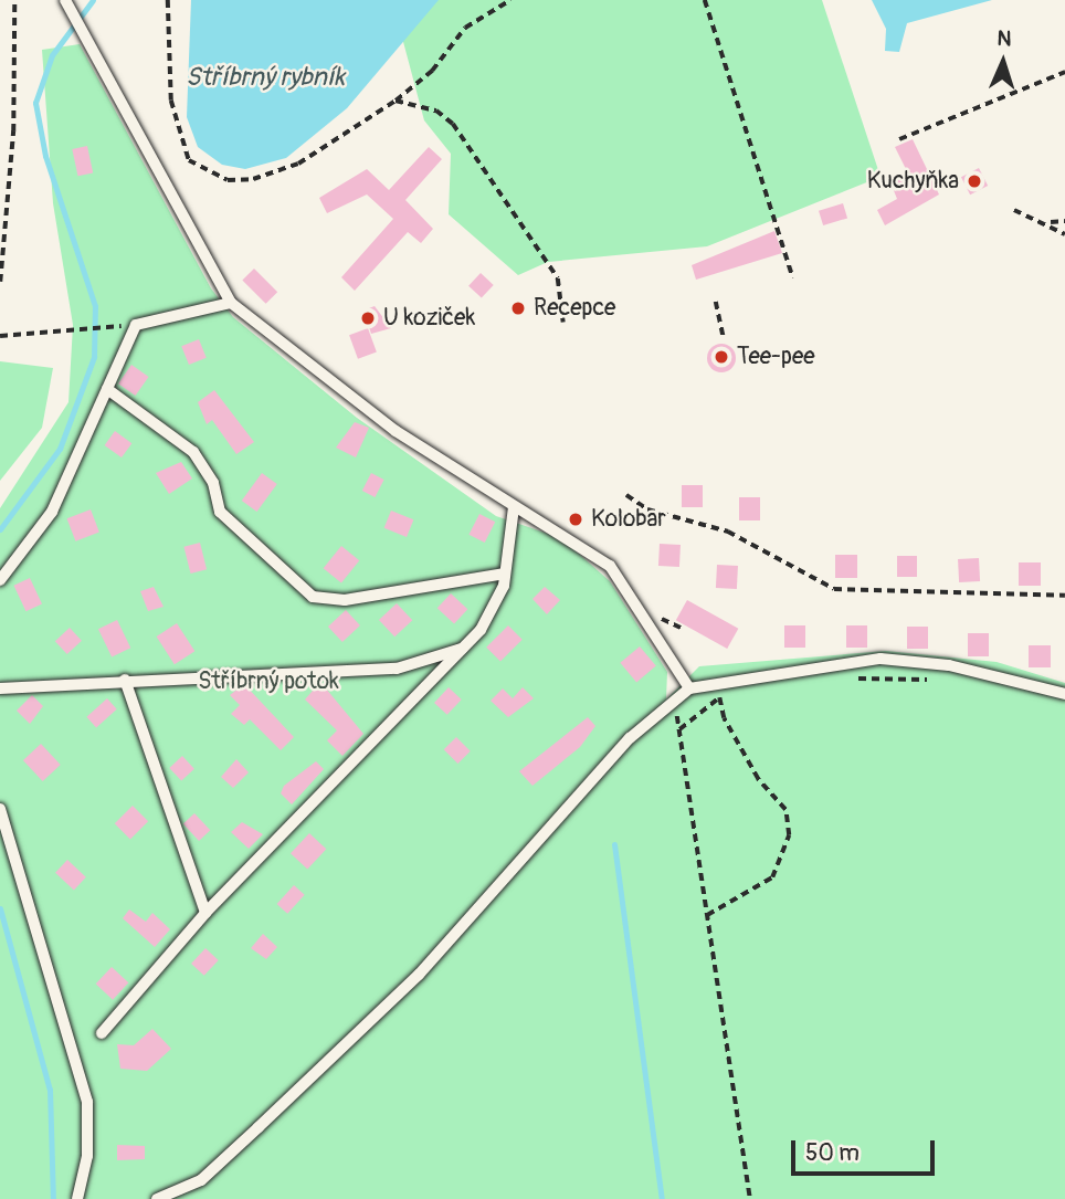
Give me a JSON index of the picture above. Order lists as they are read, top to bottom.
{
  "water": ["Stříbrný rybník"],
  "parks": ["Stříbrný potok"],
  "places": [
    "Kuchyňka",
    "Recepce",
    "U koziček",
    "Tee-pee",
    "Kolobar"
  ],
  "scale_bar": "50 m",
  "north": "top"
}
